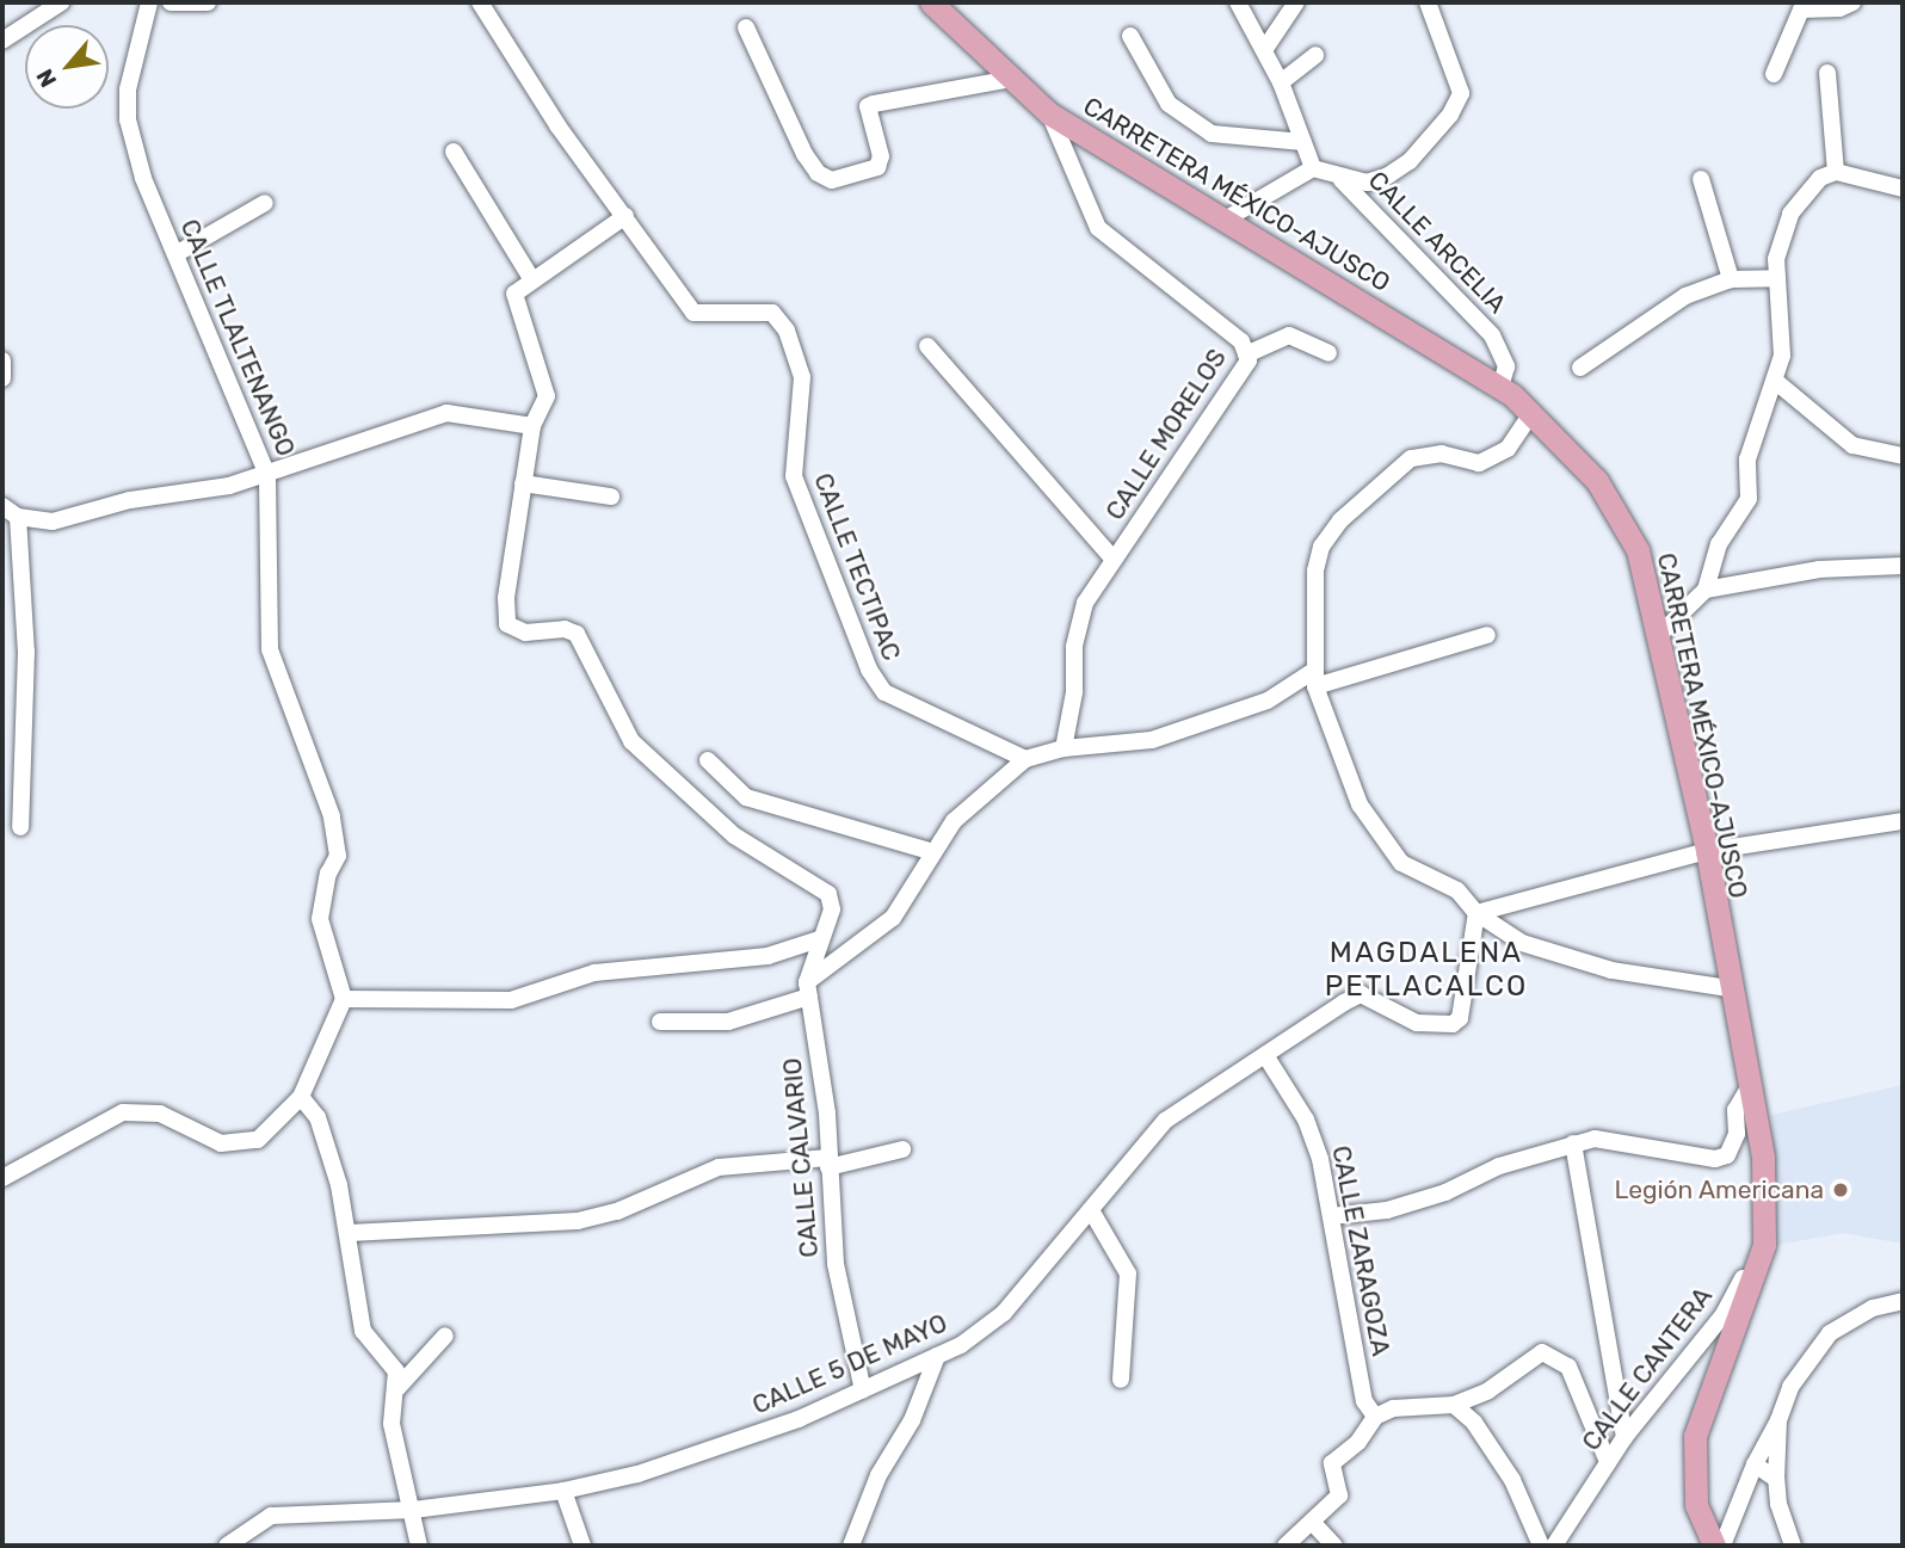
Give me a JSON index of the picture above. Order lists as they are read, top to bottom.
{
  "streets": {
    "main road": ["CARRETERA MÉXICO-AJUSCO"],
    "street": [
      "CALLE ARCELIA",
      "CALLE TLALTENANGO",
      "CALLE MORELOS",
      "CALLE TECTIPAC",
      "CALLE CALVARIO",
      "CALLE ZARAGOZA",
      "CALLE 5 DE MAYO",
      "CALLE CANTERA"
    ]
  },
  "crossings": [
    ["CARRETERA MÉXICO-AJUSCO", "CALLE ARCELIA"],
    ["CARRETERA MÉXICO-AJUSCO", "CALLE MORELOS"],
    ["CARRETERA MÉXICO-AJUSCO", "CALLE CANTERA"],
    ["CALLE CALVARIO", "CALLE 5 DE MAYO"],
    ["CALLE ZARAGOZA", "CALLE 5 DE MAYO"]
  ],
  "districts": ["MAGDALENA PETLACALCO"],
  "places": ["Legión Americana"],
  "north": "bottom left"
}
